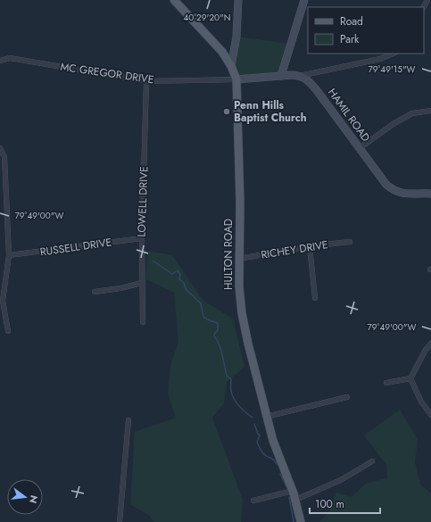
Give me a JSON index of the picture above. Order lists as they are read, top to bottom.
{
  "streets": {
    "main road": ["HULTON ROAD"],
    "street": [
      "MC GREGOR DRIVE",
      "HAMIL ROAD",
      "LOWELL DRIVE",
      "RUSSELL DRIVE",
      "RICHEY DRIVE"
    ]
  },
  "crossings": [
    ["MC GREGOR DRIVE", "LOWELL DRIVE"],
    ["MC GREGOR DRIVE", "HULTON ROAD"],
    ["LOWELL DRIVE", "RUSSELL DRIVE"],
    ["RICHEY DRIVE", "HULTON ROAD"]
  ],
  "places": ["Penn Hills Baptist Church"],
  "legend": ["Road", "Park"],
  "scale_bar": "100 m",
  "north": "right",
  "coordinates": ["40°29'20\"N", "79°49'15\"W", "79°49'00\"W"]
}
